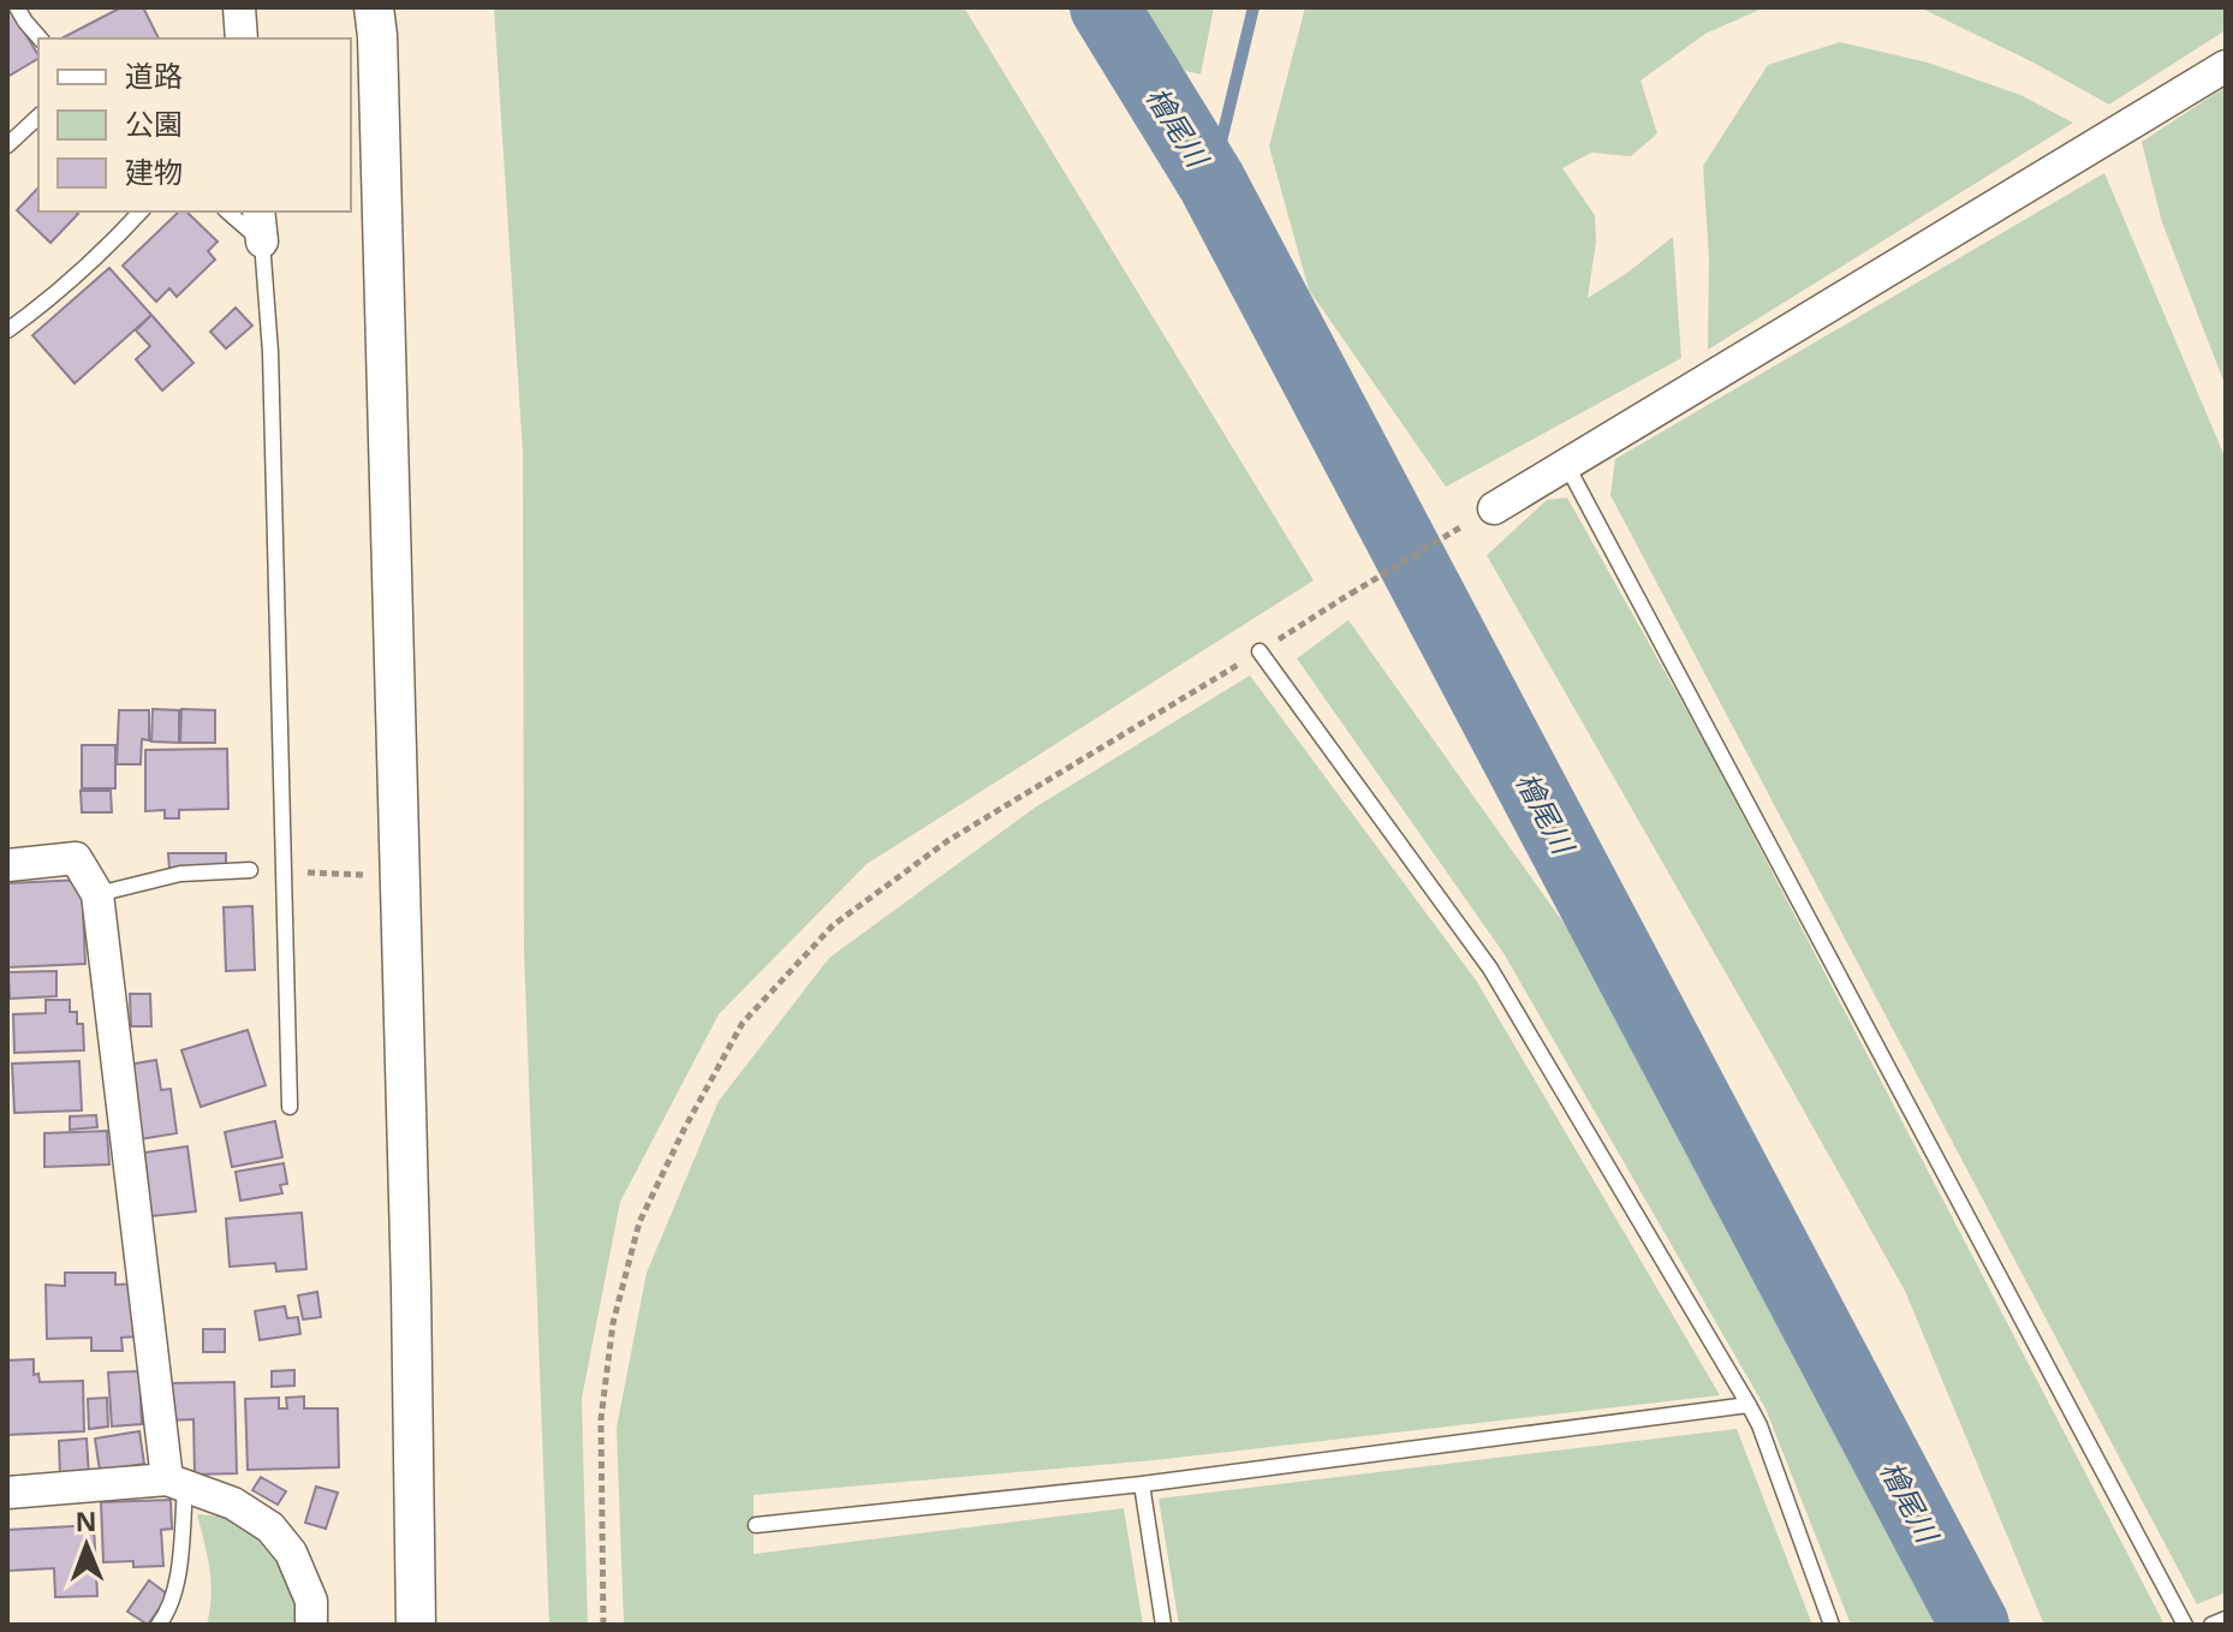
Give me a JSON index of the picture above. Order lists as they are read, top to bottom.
{
  "water": ["檜尾川"],
  "legend": ["道路", "公園", "建物"],
  "north": "top"
}
